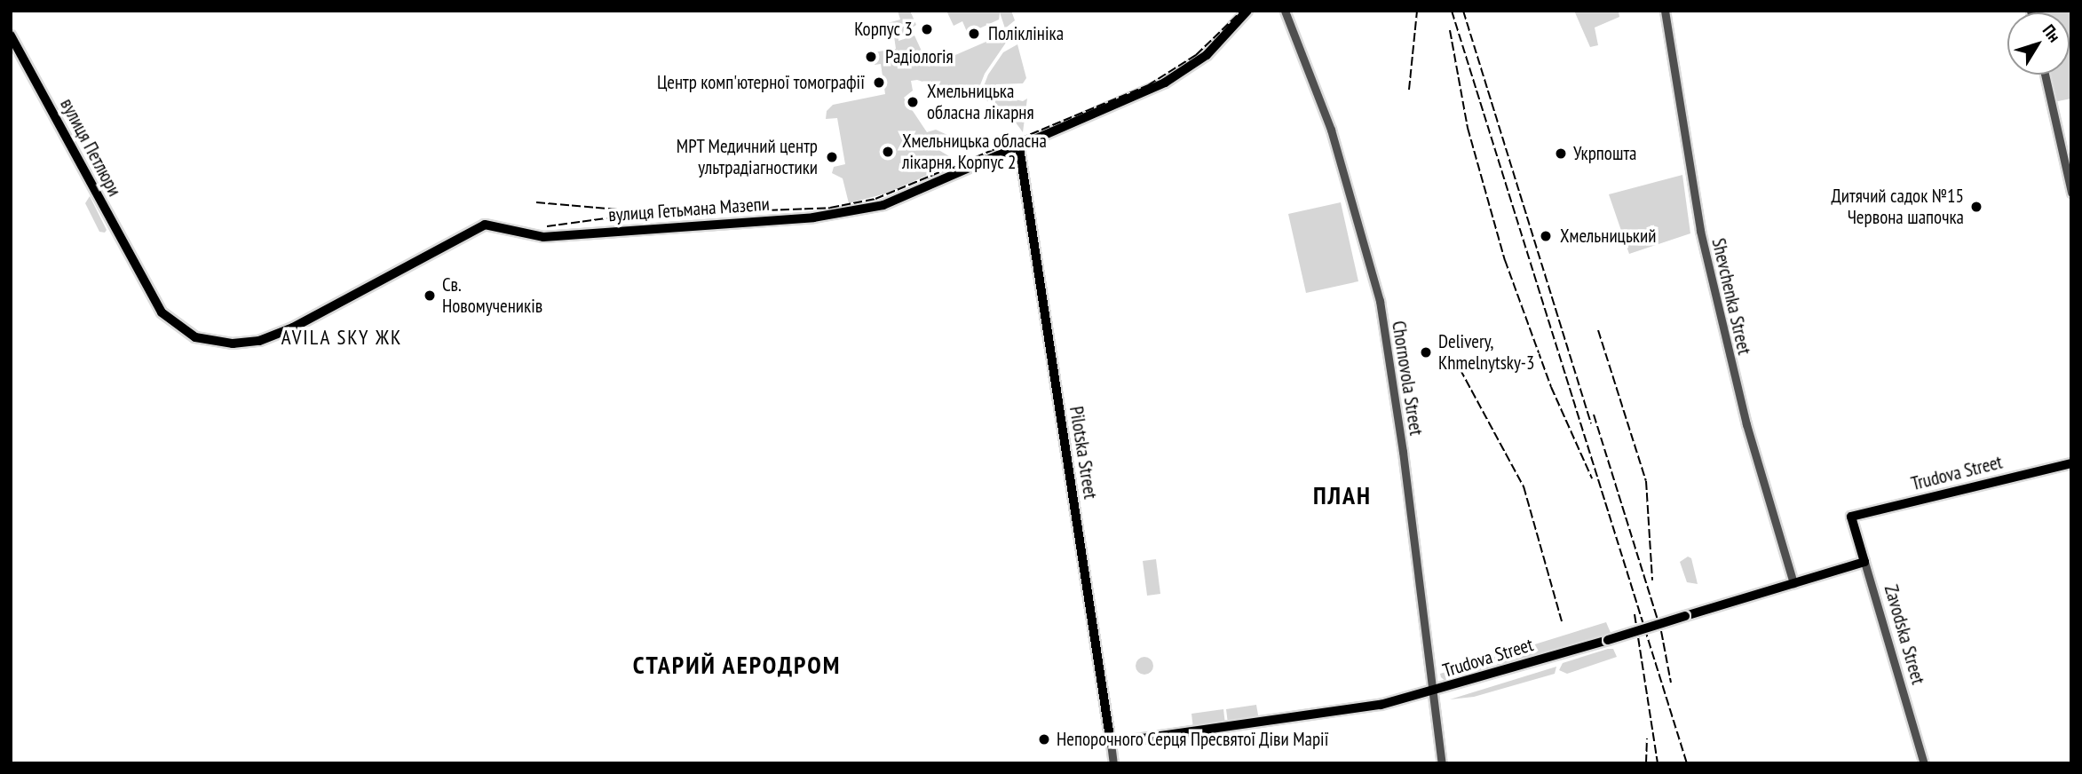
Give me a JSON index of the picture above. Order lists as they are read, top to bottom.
{
  "streets": {
    "main road": [
      "вулиця Петлюри",
      "вулиця Гетьмана Мазепи",
      "Pilotska Street",
      "Trudova Street",
      "Zavodska Street"
    ],
    "street": ["Shevchenka Street", "Chornovola Street"]
  },
  "crossings": [
    ["вулиця Петлюри", "вулиця Гетьмана Мазепи"],
    ["вулиця Гетьмана Мазепи", "Pilotska Street"],
    ["Shevchenka Street", "Trudova Street"],
    ["Chornovola Street", "Trudova Street"],
    ["Pilotska Street", "Trudova Street"],
    ["Trudova Street", "Zavodska Street"]
  ],
  "districts": ["AVILA SKY ЖК", "ПЛАН", "СТАРИЙ АЕРОДРОМ"],
  "places": [
    "Корпус 3",
    "Поліклініка",
    "Радіологія",
    "Центр комп'ютерної томографії",
    "Хмельницька обласна лікарня",
    "Хмельницька обласна лікарня. Корпус 2",
    "Укрпошта",
    "МРТ Медичний центр ультрадіагностики",
    "Дитячий садок №15 Червона шапочка",
    "Хмельницький",
    "Св. Новомучеників",
    "Delivery, Khmelnytsky-3",
    "Непорочного Серця Пресвятої Діви Марії"
  ],
  "north": "top right"
}
